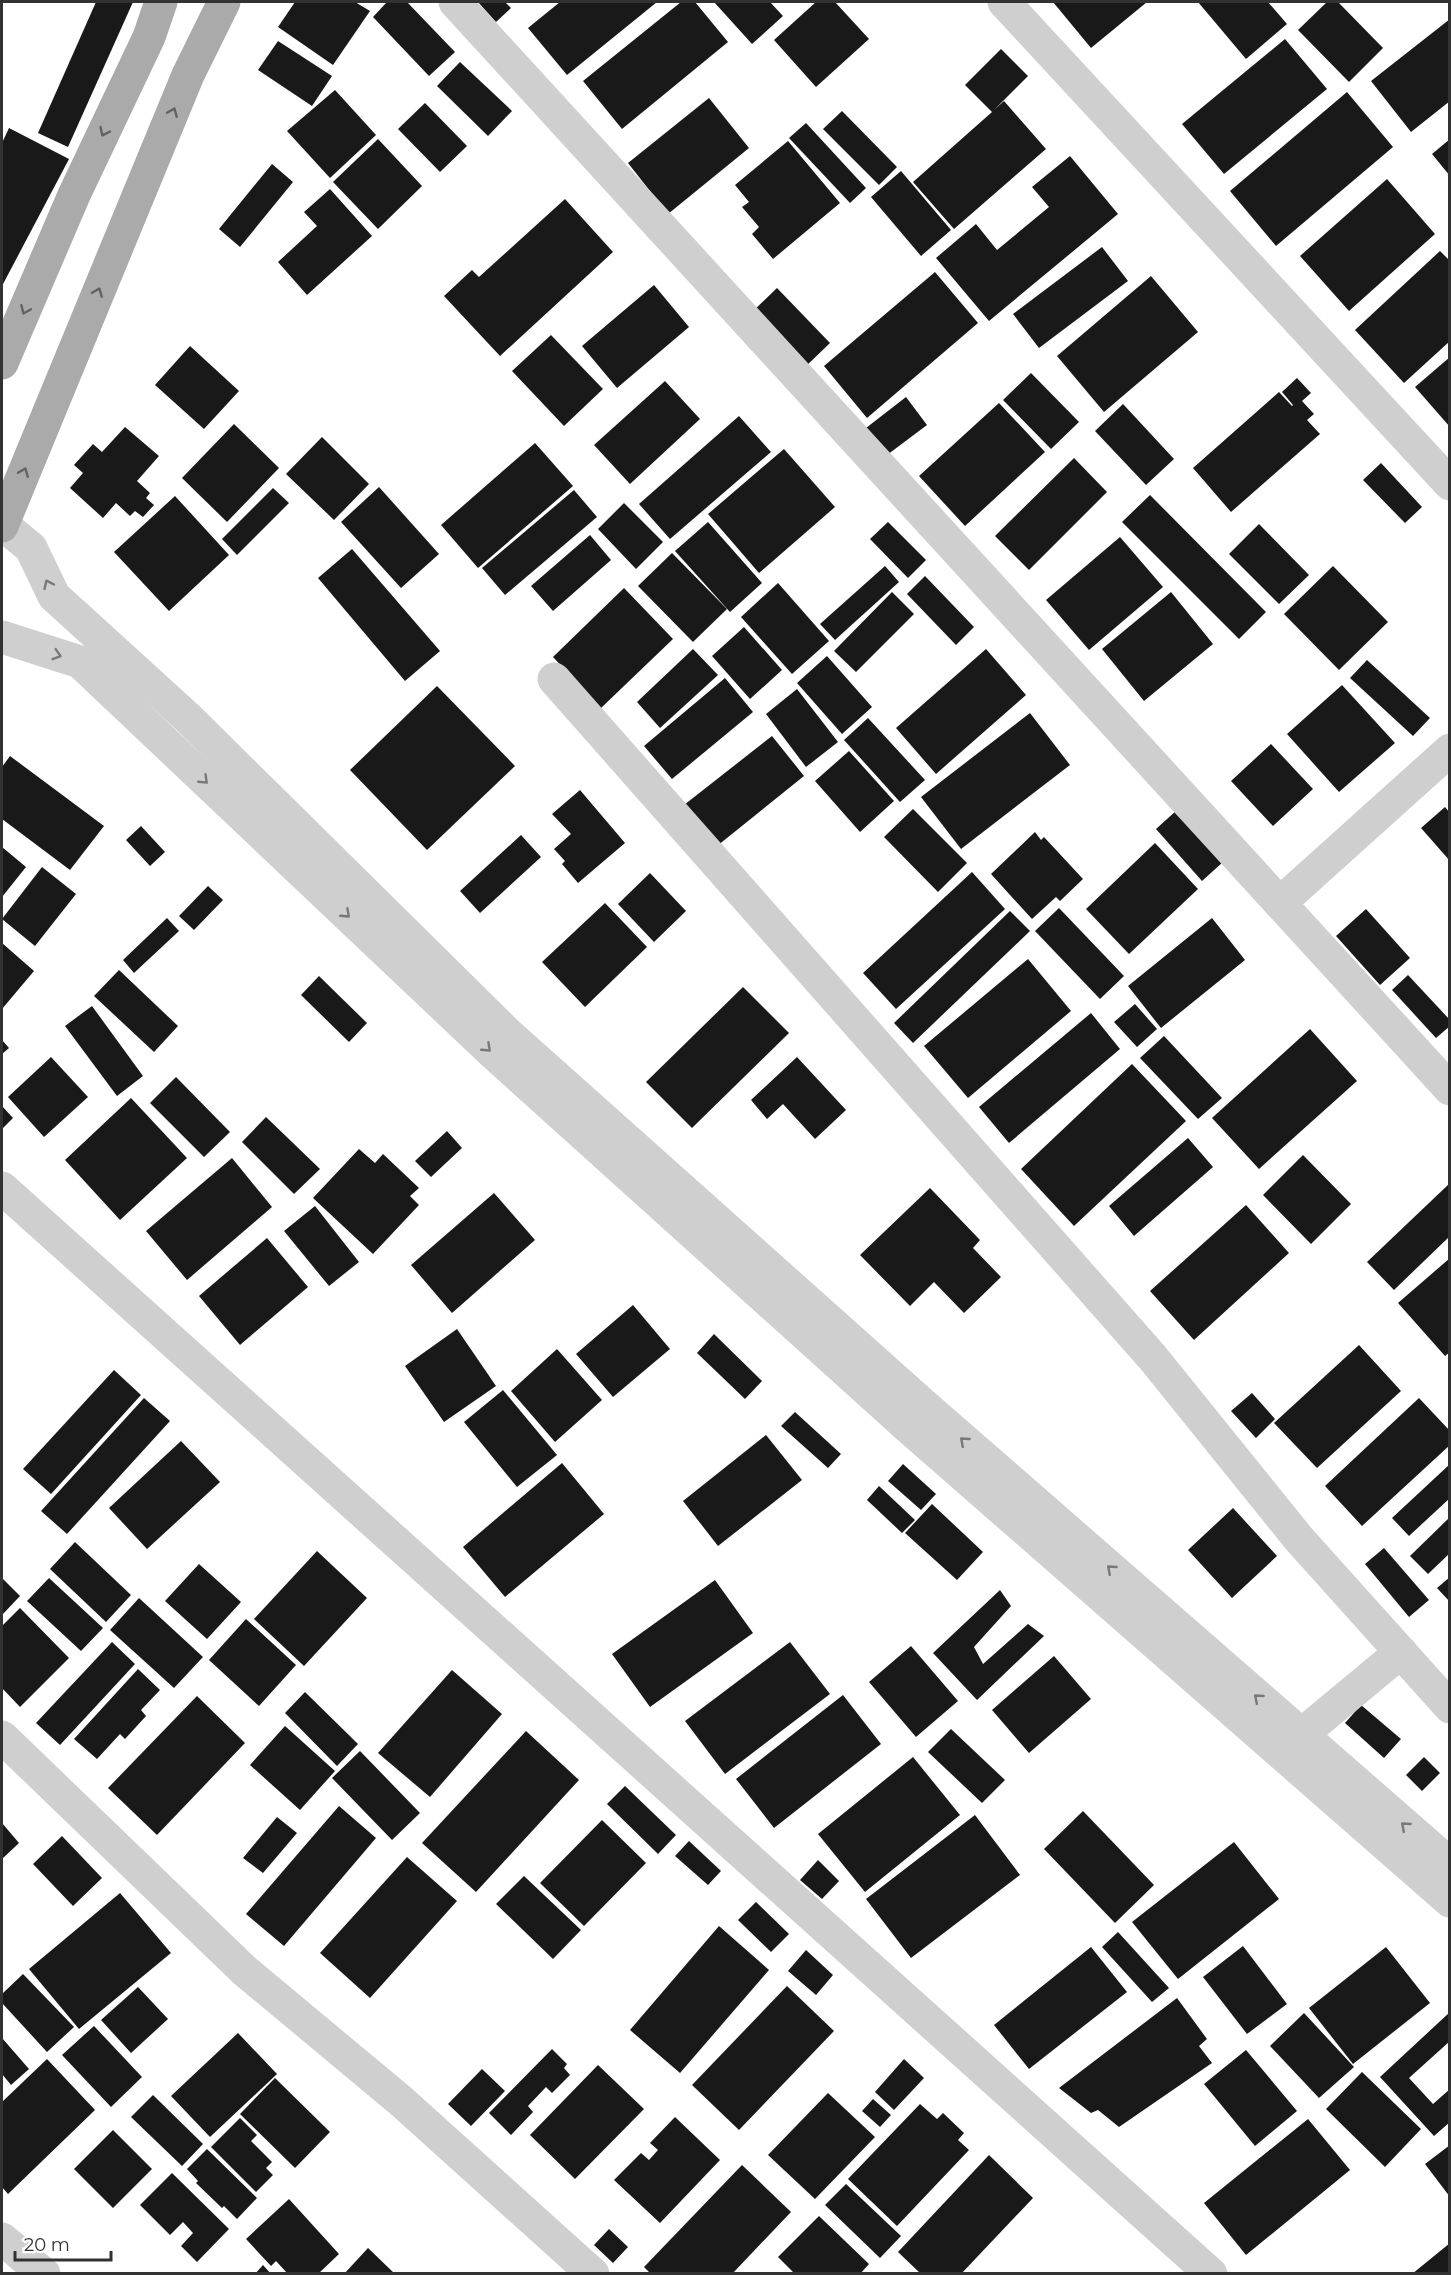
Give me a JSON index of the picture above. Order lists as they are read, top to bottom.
{
  "scale_bar": "20 m"
}
